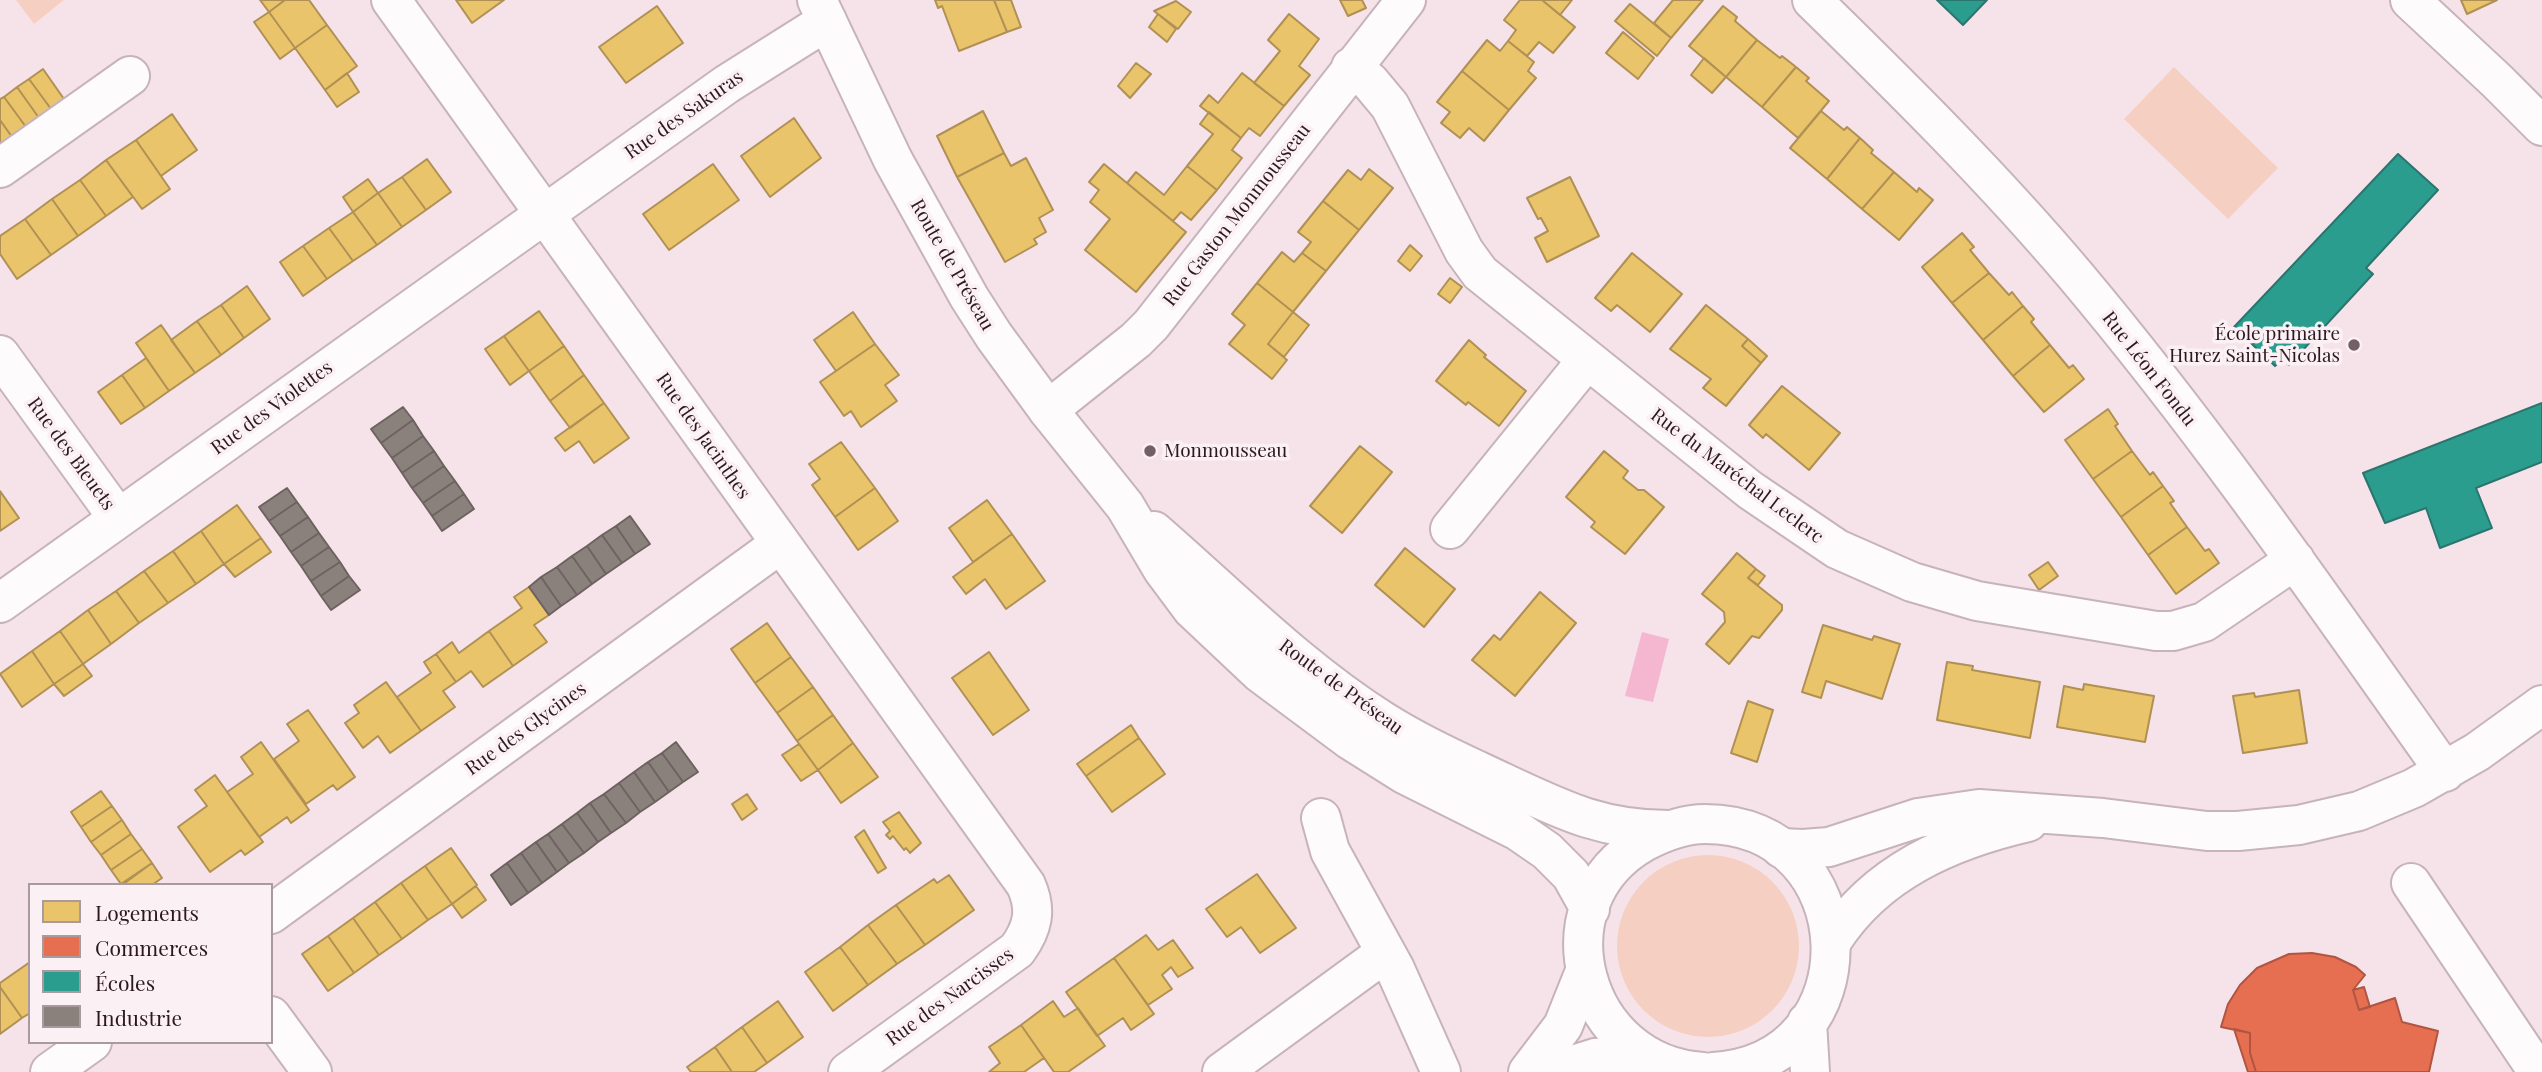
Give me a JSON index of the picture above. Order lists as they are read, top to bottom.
{
  "streets": {
    "street": [
      "Rue des Sakuras",
      "Rue Gaston Monmousseau",
      "Route de Préseau",
      "Rue Léon Fondu",
      "Rue des Violettes",
      "Rue des Jacinthes",
      "Rue des Bleuets",
      "Rue du Maréchal Leclerc",
      "Rue des Glycines",
      "Rue des Narcisses"
    ]
  },
  "crossings": [
    ["Rue des Sakuras", "Route de Préseau"],
    ["Rue des Sakuras", "Rue des Violettes"],
    ["Rue des Sakuras", "Rue des Jacinthes"],
    ["Rue Gaston Monmousseau", "Route de Préseau"],
    ["Rue Gaston Monmousseau", "Rue du Maréchal Leclerc"],
    ["Rue Léon Fondu", "Rue du Maréchal Leclerc"],
    ["Rue des Violettes", "Rue des Jacinthes"],
    ["Rue des Violettes", "Rue des Bleuets"],
    ["Rue des Jacinthes", "Rue des Glycines"],
    ["Rue des Jacinthes", "Rue des Narcisses"]
  ],
  "places": ["École primaire Hurez Saint-Nicolas", "Monmousseau"],
  "legend": [
    "Logements",
    "Commerces",
    "Écoles",
    "Industrie"
  ]
}
